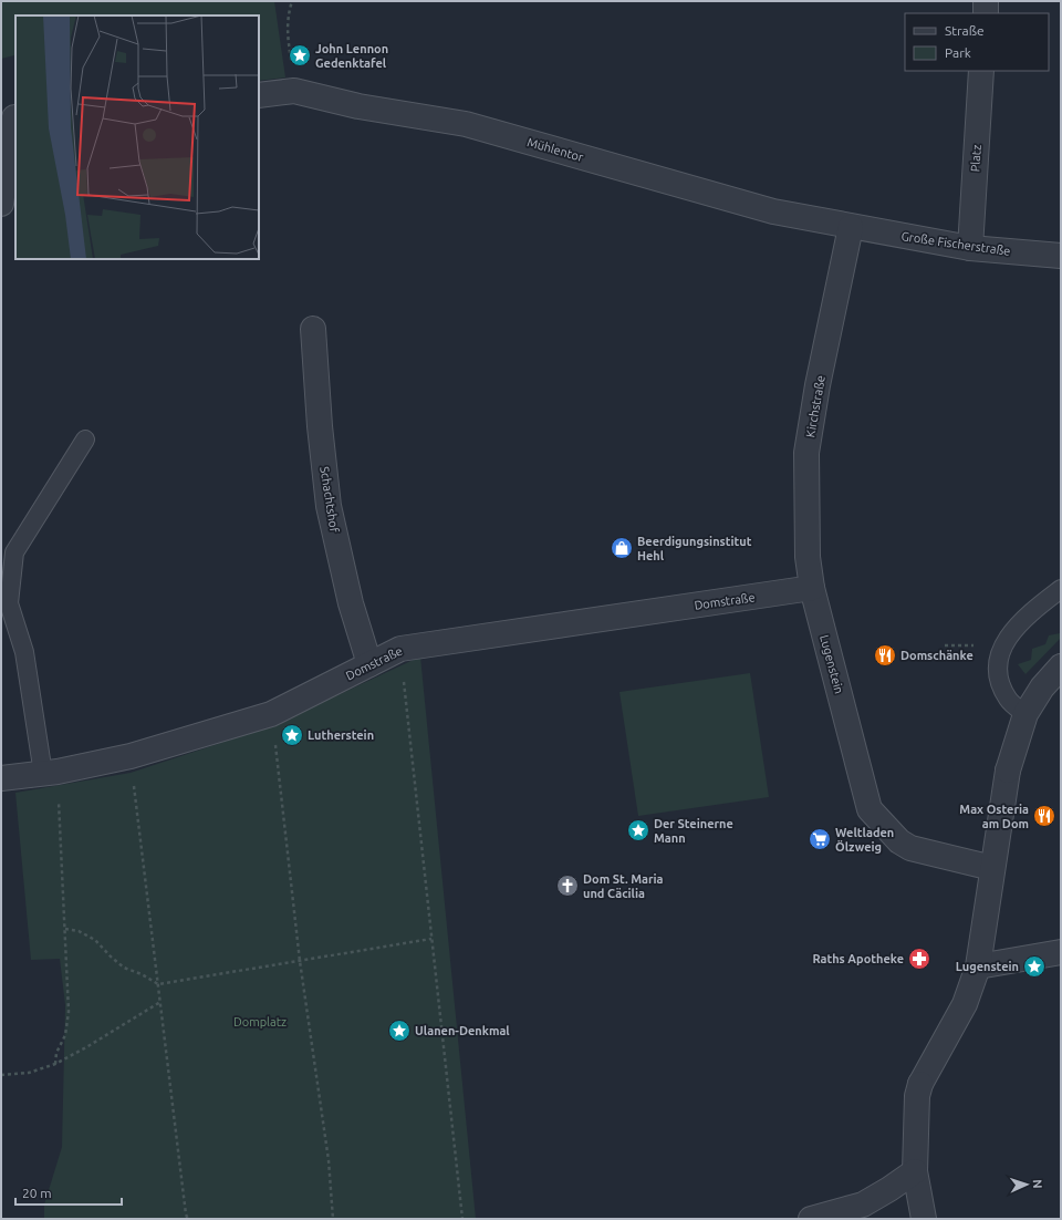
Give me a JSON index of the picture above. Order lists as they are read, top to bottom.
{
  "streets": {
    "street": [
      "Mühlentor",
      "Platz",
      "Große Fischerstraße",
      "Kirchstraße",
      "Schachtshof",
      "Domstraße",
      "Lugenstein"
    ]
  },
  "crossings": [
    ["Mühlentor", "Große Fischerstraße"],
    ["Mühlentor", "Kirchstraße"],
    ["Platz", "Große Fischerstraße"],
    ["Große Fischerstraße", "Kirchstraße"],
    ["Kirchstraße", "Domstraße"],
    ["Kirchstraße", "Lugenstein"],
    ["Schachtshof", "Domstraße"],
    ["Domstraße", "Lugenstein"]
  ],
  "parks": ["Domplatz"],
  "places": {
    "place": [
      "John Lennon Gedenktafel",
      "Lutherstein",
      "Der Steinerne Mann",
      "Lugenstein",
      "Ulanen-Denkmal"
    ],
    "shop": ["Beerdigungsinstitut Hehl"],
    "restaurant": ["Domschänke", "Max Osteria am Dom"],
    "supermarket": ["Weltladen Ölzweig"],
    "church": ["Dom St. Maria und Cäcilia"],
    "pharmacy": ["Raths Apotheke"]
  },
  "legend": ["Straße", "Park"],
  "scale_bar": "20 m",
  "north": "right"
}
